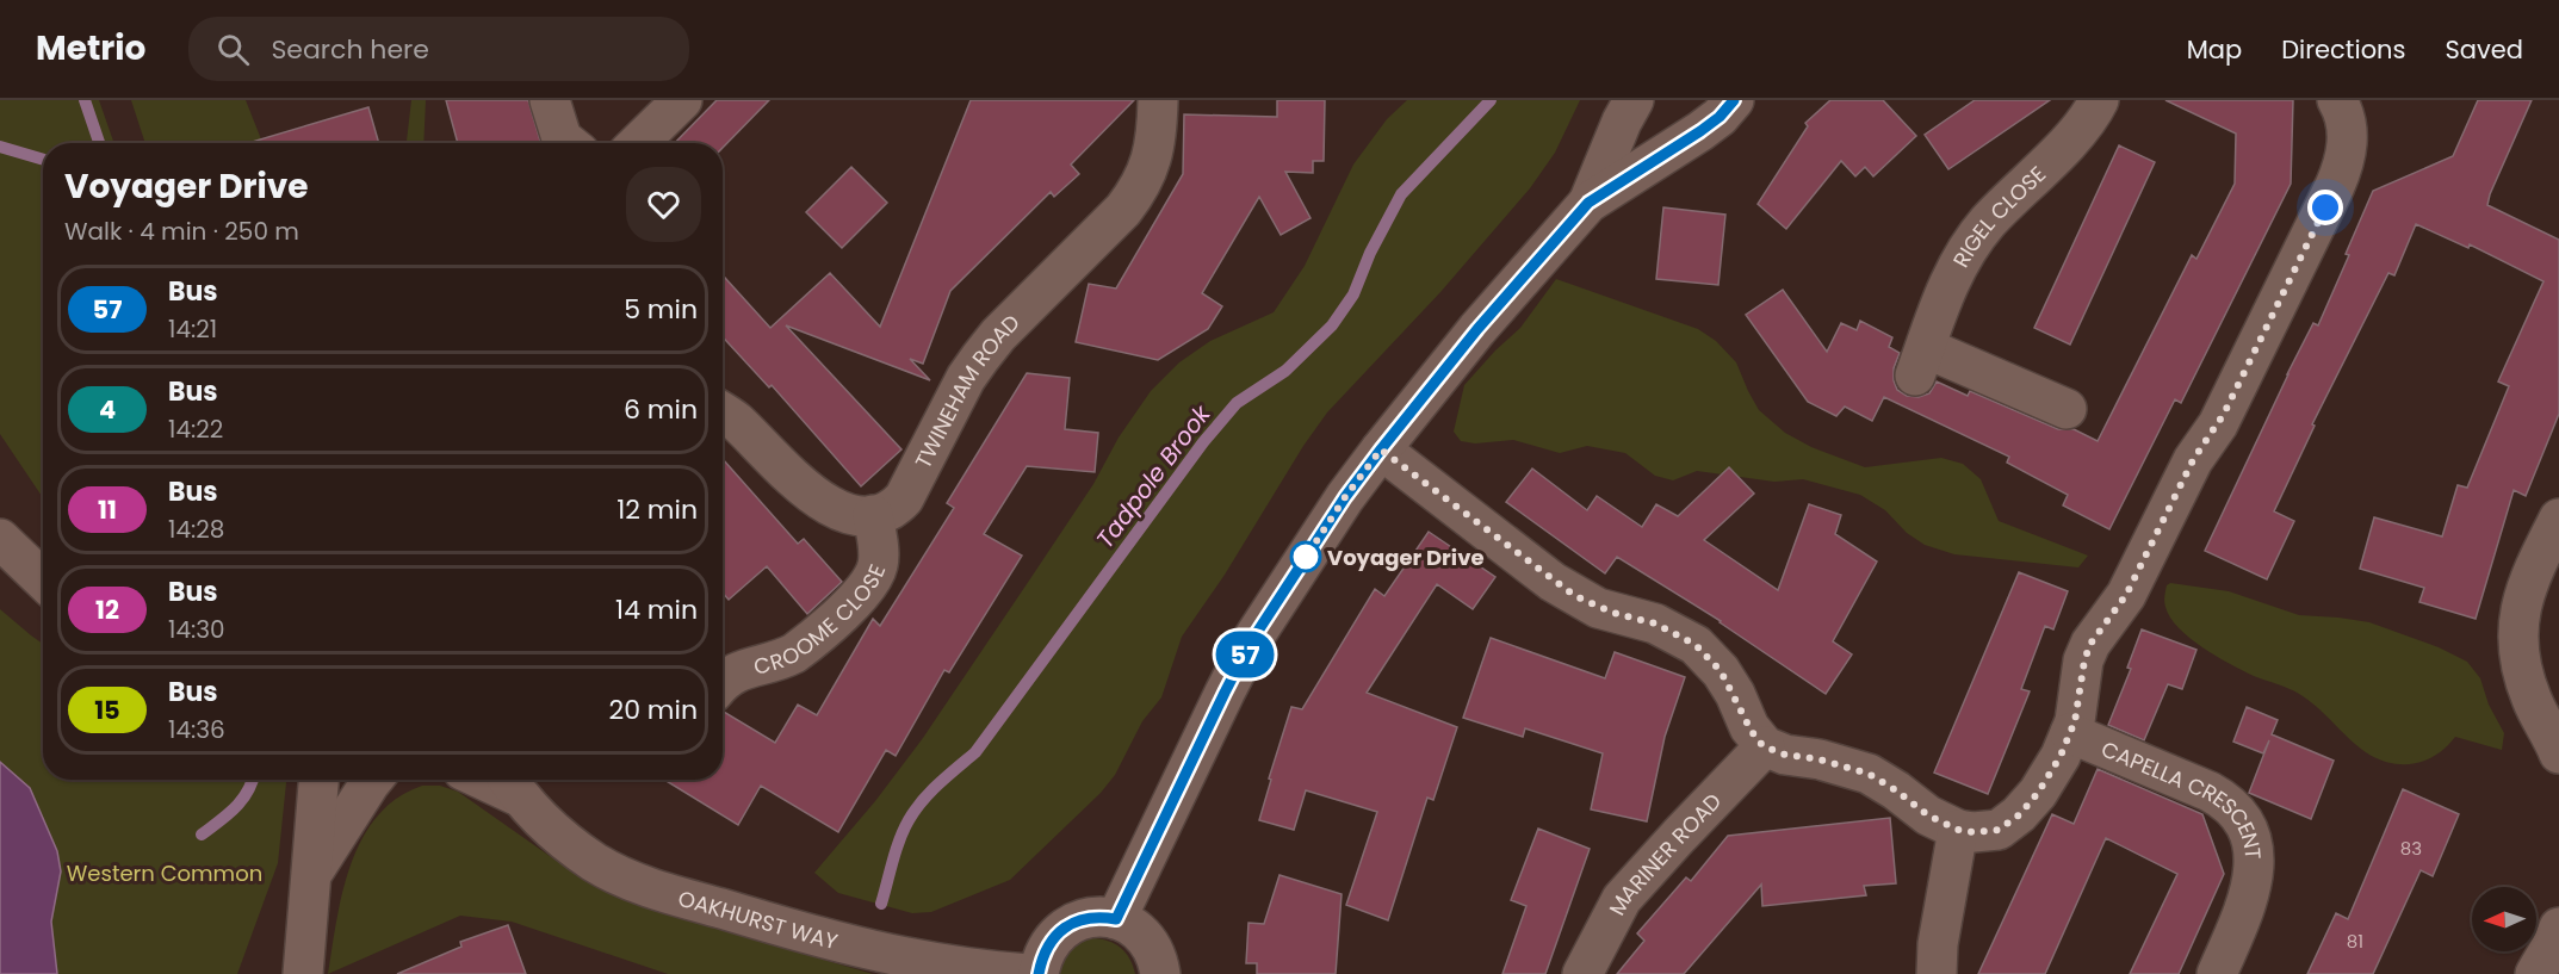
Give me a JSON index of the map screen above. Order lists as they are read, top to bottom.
{
  "streets": {
    "street": [
      "RIGEL CLOSE",
      "TWINEHAM ROAD",
      "CROOME CLOSE",
      "CAPELLA CRESCENT",
      "MARINER ROAD",
      "OAKHURST WAY"
    ]
  },
  "crossings": [
    ["TWINEHAM ROAD", "CROOME CLOSE"]
  ],
  "water": ["Tadpole Brook"],
  "parks": ["Western Common"],
  "places": ["Voyager Drive"],
  "lines": ["bus line 57"],
  "house_numbers": ["83", "81"],
  "north": "left",
  "page": {
    "header": "Metrio",
    "search": "Search here",
    "nav": ["Map", "Directions", "Saved"],
    "on_map": "57",
    "heading": ["Voyager Drive", "Walk · 4 min · 250 m"],
    "list": [
      {
        "mark": "57",
        "name": "Bus",
        "note": "14:21",
        "value": "5 min"
      },
      {
        "mark": "4",
        "name": "Bus",
        "note": "14:22",
        "value": "6 min"
      },
      {
        "mark": "11",
        "name": "Bus",
        "note": "14:28",
        "value": "12 min"
      },
      {
        "mark": "12",
        "name": "Bus",
        "note": "14:30",
        "value": "14 min"
      },
      {
        "mark": "15",
        "name": "Bus",
        "note": "14:36",
        "value": "20 min"
      }
    ]
  }
}
